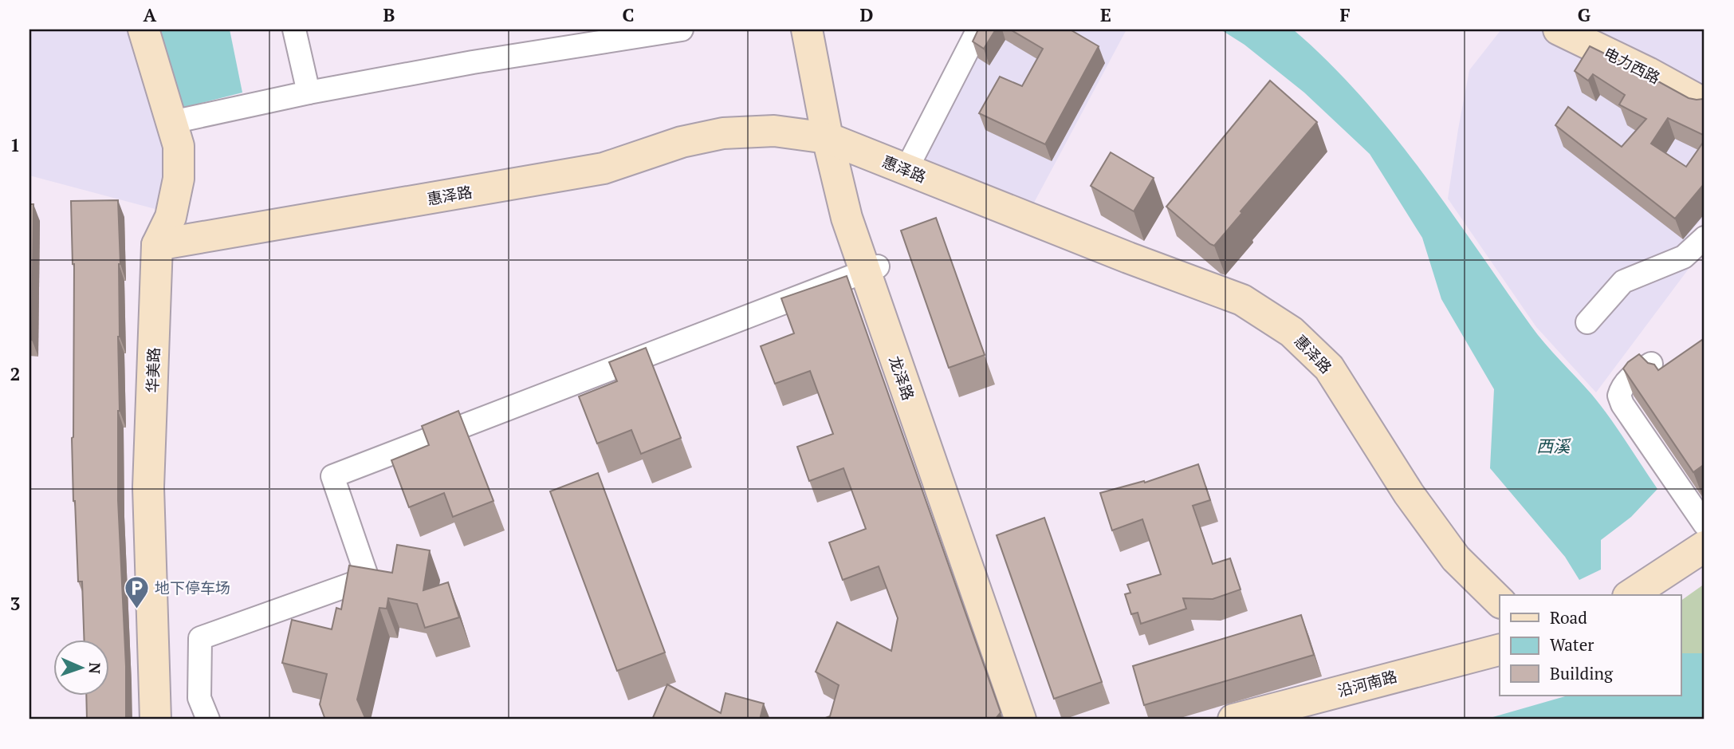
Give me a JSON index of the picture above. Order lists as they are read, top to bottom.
{
  "streets": {
    "street": [
      "电力西路",
      "惠泽路",
      "华美路",
      "龙泽路",
      "沿河南路"
    ]
  },
  "crossings": [
    ["惠泽路", "华美路"],
    ["惠泽路", "龙泽路"]
  ],
  "water": ["西溪"],
  "places": {
    "parking": ["地下停车场"]
  },
  "legend": ["Road", "Water", "Building"],
  "north": "right",
  "grid": {
    "columns": [
      "A",
      "B",
      "C",
      "D",
      "E",
      "F",
      "G"
    ],
    "rows": ["1", "2", "3"]
  }
}
